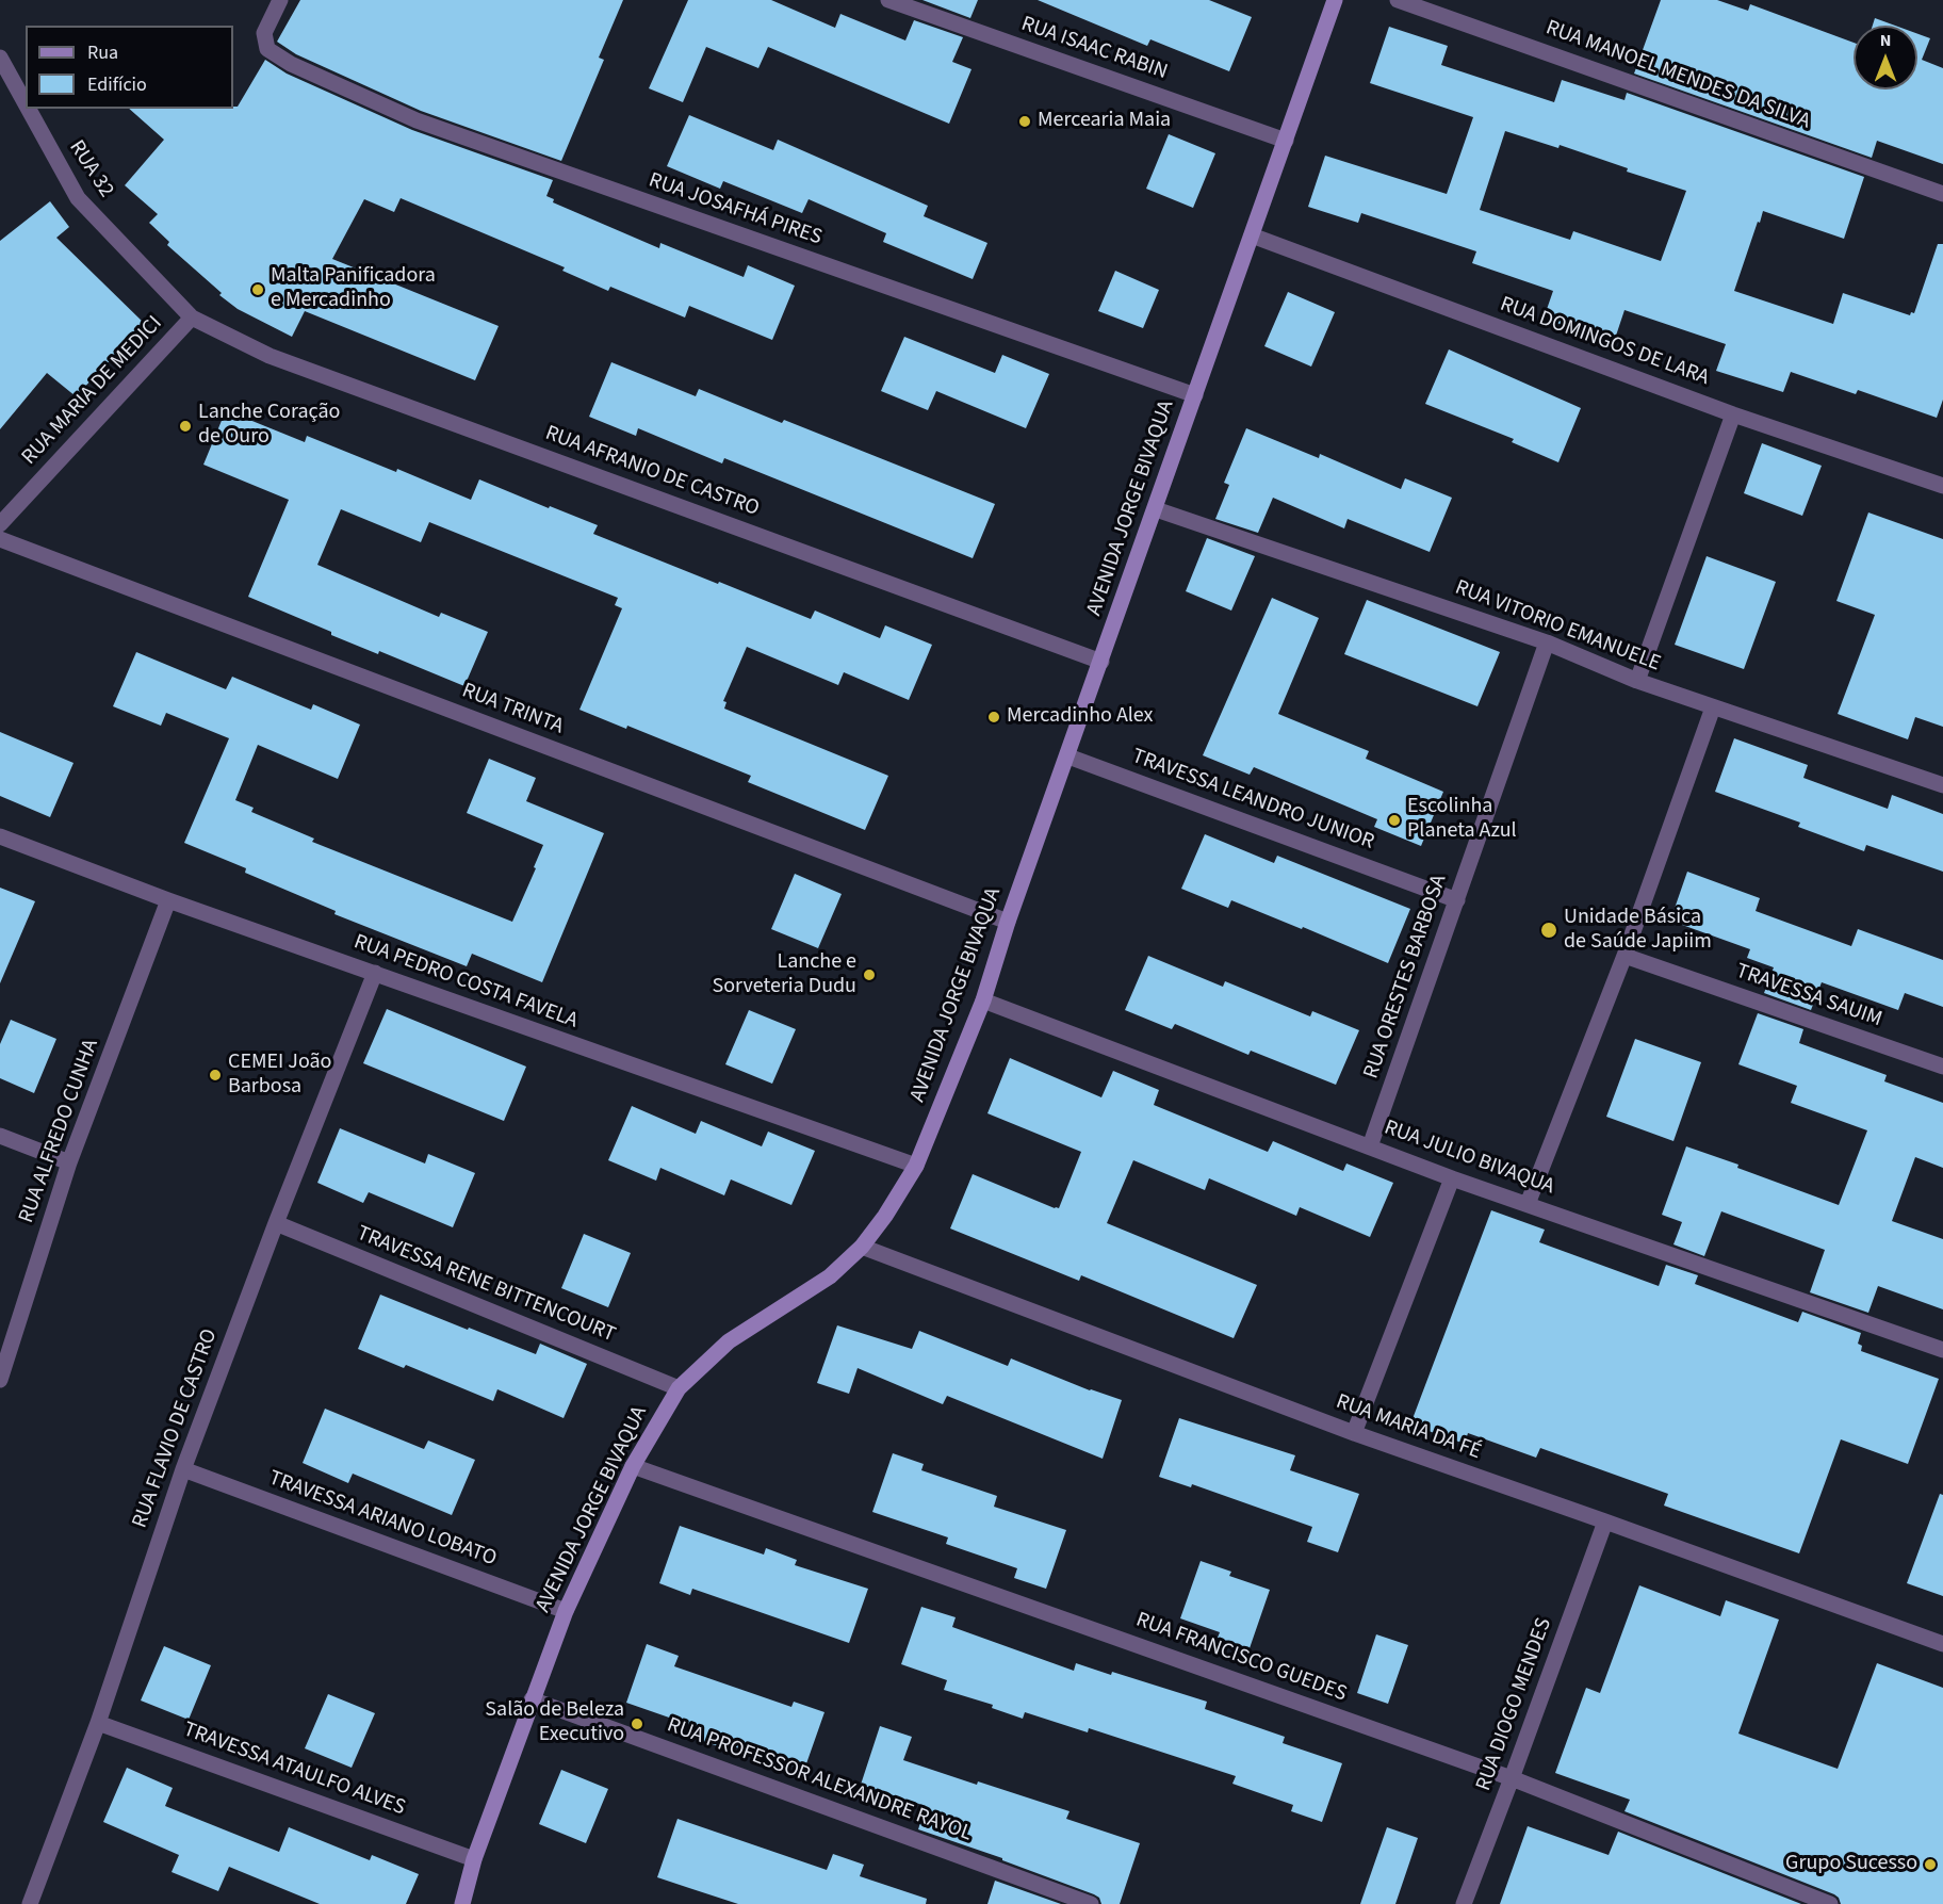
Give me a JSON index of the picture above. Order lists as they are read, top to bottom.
{
  "streets": {
    "street": [
      "RUA ISAAC RABIN",
      "RUA MANOEL MENDES DA SILVA",
      "RUA 32",
      "RUA JOSAFHÁ PIRES",
      "RUA DOMINGOS DE LARA",
      "RUA MARIA DE MEDICI",
      "RUA AFRANIO DE CASTRO",
      "AVENIDA JORGE BIVAQUA",
      "RUA VITORIO EMANUELE",
      "RUA TRINTA",
      "TRAVESSA LEANDRO JUNIOR",
      "RUA ORESTES BARBOSA",
      "RUA PEDRO COSTA FAVELA",
      "TRAVESSA SAUIM",
      "RUA ALFREDO CUNHA",
      "RUA JULIO BIVAQUA",
      "TRAVESSA RENE BITTENCOURT",
      "RUA MARIA DA FÉ",
      "RUA FLAVIO DE CASTRO",
      "TRAVESSA ARIANO LOBATO",
      "RUA FRANCISCO GUEDES",
      "RUA DIOGO MENDES",
      "TRAVESSA ATAULFO ALVES",
      "RUA PROFESSOR ALEXANDRE RAYOL"
    ]
  },
  "crossings": [
    ["RUA ISAAC RABIN", "AVENIDA JORGE BIVAQUA"],
    ["RUA 32", "RUA MARIA DE MEDICI"],
    ["RUA 32", "RUA AFRANIO DE CASTRO"],
    ["RUA JOSAFHÁ PIRES", "AVENIDA JORGE BIVAQUA"],
    ["RUA DOMINGOS DE LARA", "AVENIDA JORGE BIVAQUA"],
    ["RUA MARIA DE MEDICI", "RUA AFRANIO DE CASTRO"],
    ["RUA AFRANIO DE CASTRO", "AVENIDA JORGE BIVAQUA"],
    ["AVENIDA JORGE BIVAQUA", "RUA VITORIO EMANUELE"],
    ["AVENIDA JORGE BIVAQUA", "RUA TRINTA"],
    ["AVENIDA JORGE BIVAQUA", "TRAVESSA LEANDRO JUNIOR"],
    ["AVENIDA JORGE BIVAQUA", "RUA PEDRO COSTA FAVELA"],
    ["AVENIDA JORGE BIVAQUA", "RUA JULIO BIVAQUA"],
    ["AVENIDA JORGE BIVAQUA", "TRAVESSA RENE BITTENCOURT"],
    ["AVENIDA JORGE BIVAQUA", "RUA MARIA DA FÉ"],
    ["AVENIDA JORGE BIVAQUA", "TRAVESSA ARIANO LOBATO"],
    ["AVENIDA JORGE BIVAQUA", "RUA FRANCISCO GUEDES"],
    ["AVENIDA JORGE BIVAQUA", "TRAVESSA ATAULFO ALVES"],
    ["AVENIDA JORGE BIVAQUA", "RUA PROFESSOR ALEXANDRE RAYOL"],
    ["RUA VITORIO EMANUELE", "RUA ORESTES BARBOSA"],
    ["TRAVESSA LEANDRO JUNIOR", "RUA ORESTES BARBOSA"],
    ["RUA ORESTES BARBOSA", "RUA JULIO BIVAQUA"],
    ["RUA PEDRO COSTA FAVELA", "RUA ALFREDO CUNHA"],
    ["RUA PEDRO COSTA FAVELA", "RUA FLAVIO DE CASTRO"],
    ["TRAVESSA RENE BITTENCOURT", "RUA FLAVIO DE CASTRO"],
    ["RUA MARIA DA FÉ", "RUA DIOGO MENDES"],
    ["RUA FLAVIO DE CASTRO", "TRAVESSA ARIANO LOBATO"],
    ["RUA FLAVIO DE CASTRO", "TRAVESSA ATAULFO ALVES"],
    ["RUA FRANCISCO GUEDES", "RUA DIOGO MENDES"]
  ],
  "places": [
    "Mercearia Maia",
    "Malta Panificadora e Mercadinho",
    "Lanche Coração de Ouro",
    "Mercadinho Alex",
    "Escolinha Planeta Azul",
    "Unidade Básica de Saúde Japiim",
    "Lanche e Sorveteria Dudu",
    "CEMEI João Barbosa",
    "Salão de Beleza Executivo",
    "Grupo Sucesso"
  ],
  "legend": ["Rua", "Edifício"],
  "north": "top"
}
